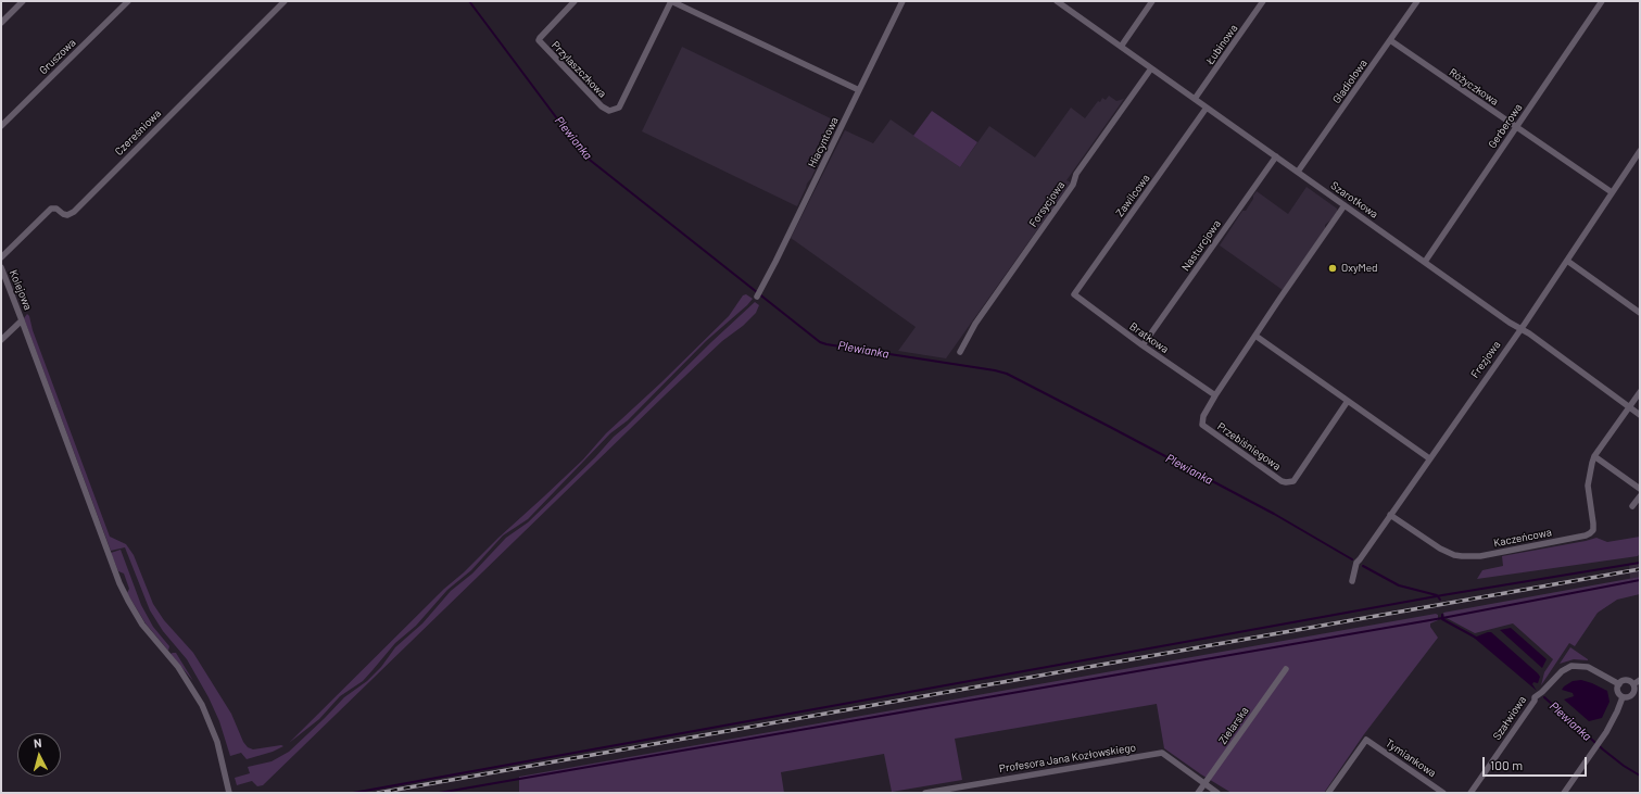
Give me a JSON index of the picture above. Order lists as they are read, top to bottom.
{
  "streets": {
    "street": [
      "Łubinowa",
      "Gruszowa",
      "Przylaszczkowa",
      "Gladiolowa",
      "Różyczkowa",
      "Gerberowa",
      "Czereśniowa",
      "Hiacyntowa",
      "Zawilcowa",
      "Szarotkowa",
      "Forsycjowa",
      "Nasturcjowa",
      "Kolejowa",
      "Bratkowa",
      "Frezjowa",
      "Przebiśniegowa",
      "Kaczeńcowa",
      "Szałwiowa",
      "Zielarska",
      "Profesora Jana Kozłowskiego",
      "Tymiankowa"
    ]
  },
  "crossings": [
    ["Łubinowa", "Szarotkowa"],
    ["Przylaszczkowa", "Hiacyntowa"],
    ["Gladiolowa", "Różyczkowa"],
    ["Gladiolowa", "Szarotkowa"],
    ["Różyczkowa", "Gerberowa"],
    ["Różyczkowa", "Frezjowa"],
    ["Gerberowa", "Szarotkowa"],
    ["Zawilcowa", "Szarotkowa"],
    ["Zawilcowa", "Bratkowa"],
    ["Szarotkowa", "Forsycjowa"],
    ["Szarotkowa", "Nasturcjowa"],
    ["Szarotkowa", "Frezjowa"],
    ["Szarotkowa", "Przebiśniegowa"],
    ["Szarotkowa", "Kaczeńcowa"],
    ["Nasturcjowa", "Bratkowa"],
    ["Bratkowa", "Przebiśniegowa"],
    ["Frezjowa", "Kaczeńcowa"],
    ["Zielarska", "Profesora Jana Kozłowskiego"]
  ],
  "water": ["Plewianka"],
  "places": ["OxyMed"],
  "scale_bar": "100 m",
  "north": "top"
}
